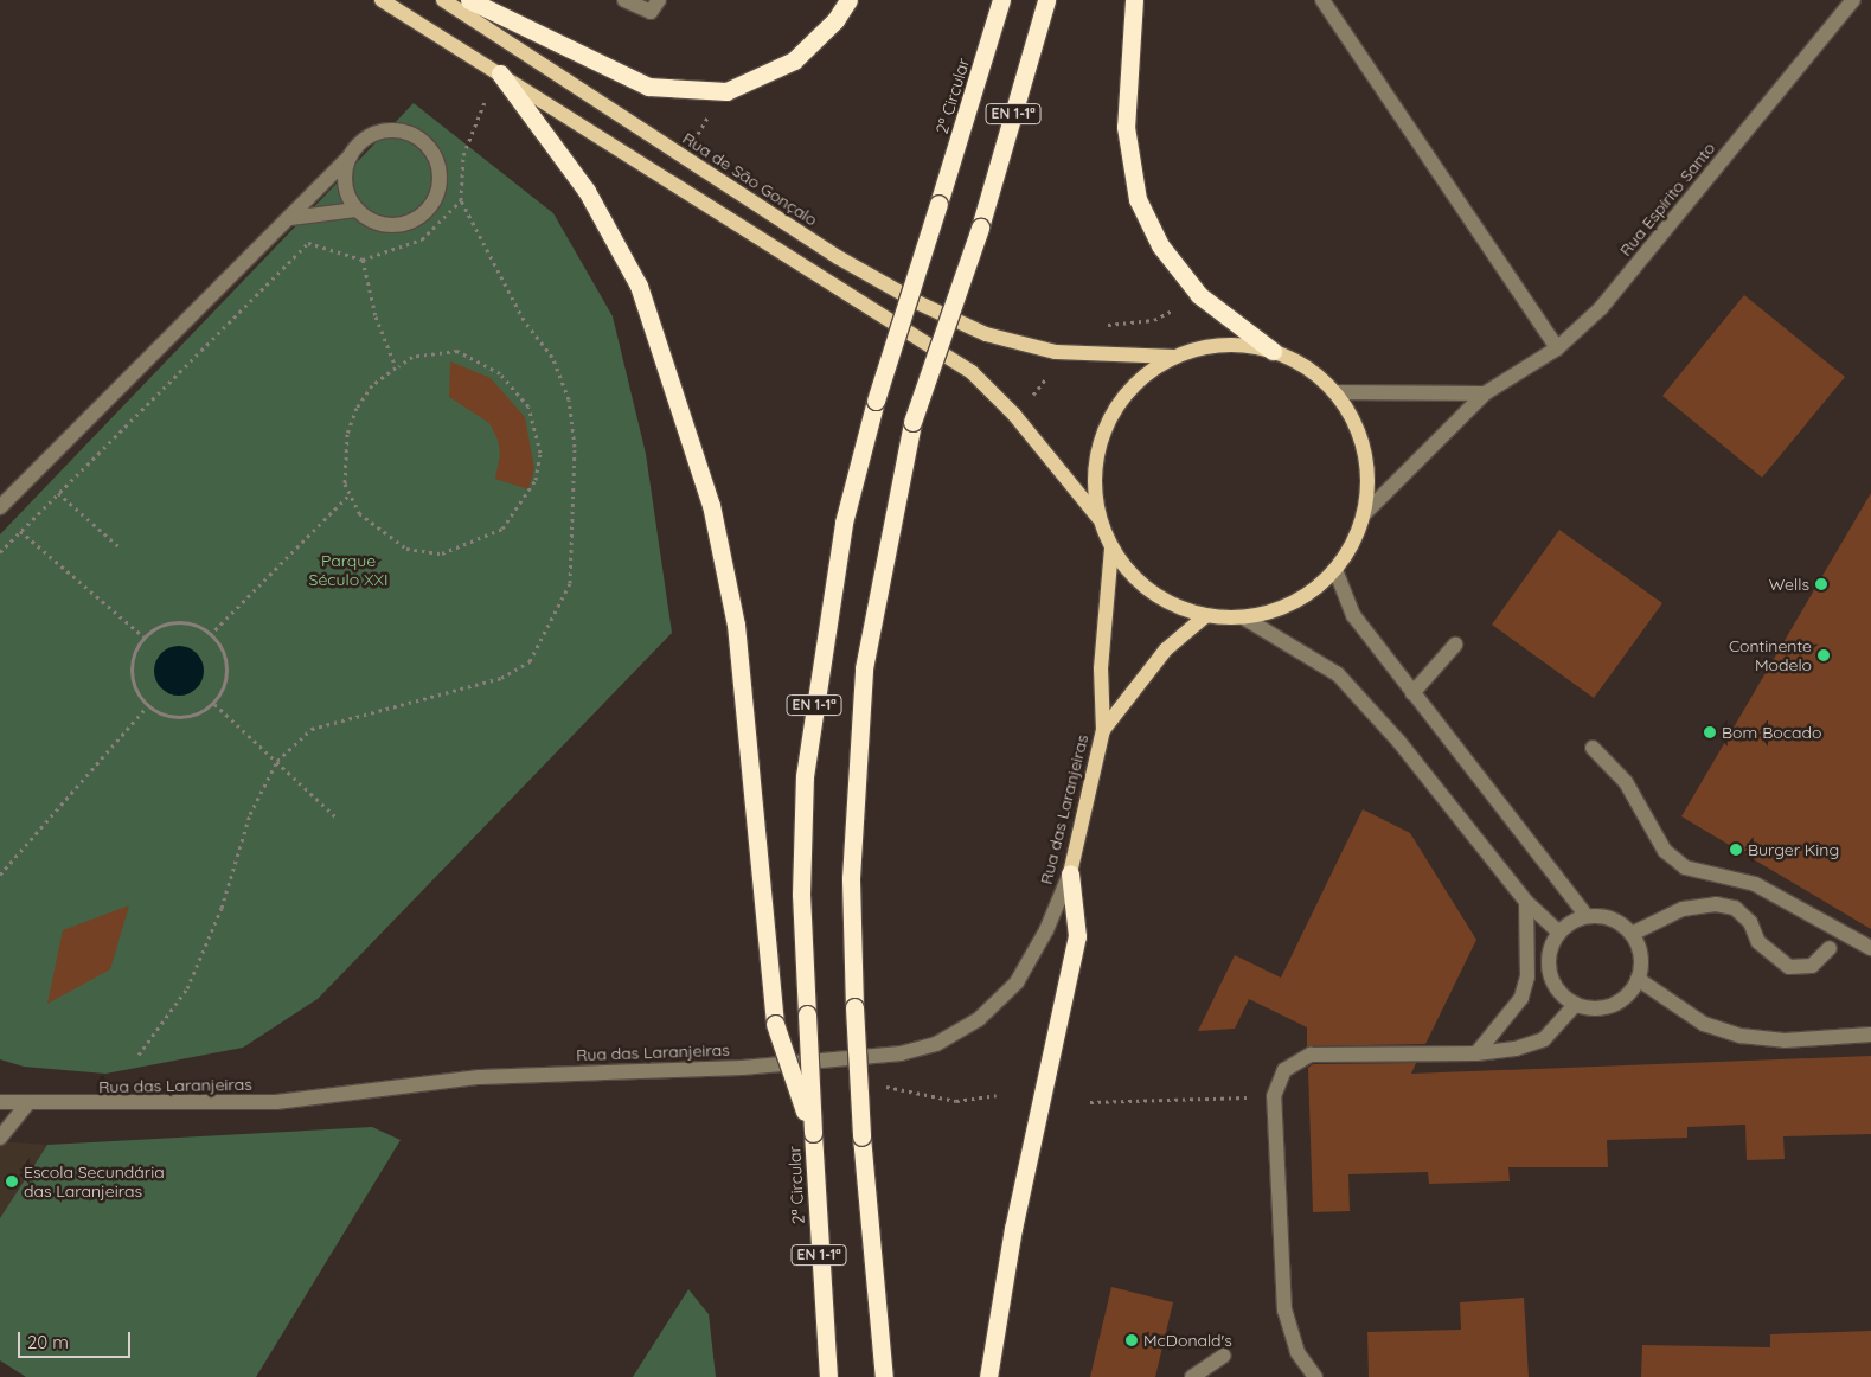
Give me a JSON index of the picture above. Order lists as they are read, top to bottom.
{
  "streets": {
    "highway": ["2ª Circular", "EN 1-1ª"],
    "main road": ["Rua de São Gonçalo", "Rua das Laranjeiras"],
    "street": ["Rua Espírito Santo"]
  },
  "parks": ["Parque Século XXI"],
  "places": [
    "Wells",
    "Continente Modelo",
    "Bom Bocado",
    "Burger King",
    "Escola Secundária das Laranjeiras",
    "McDonald's"
  ],
  "scale_bar": "20 m"
}
